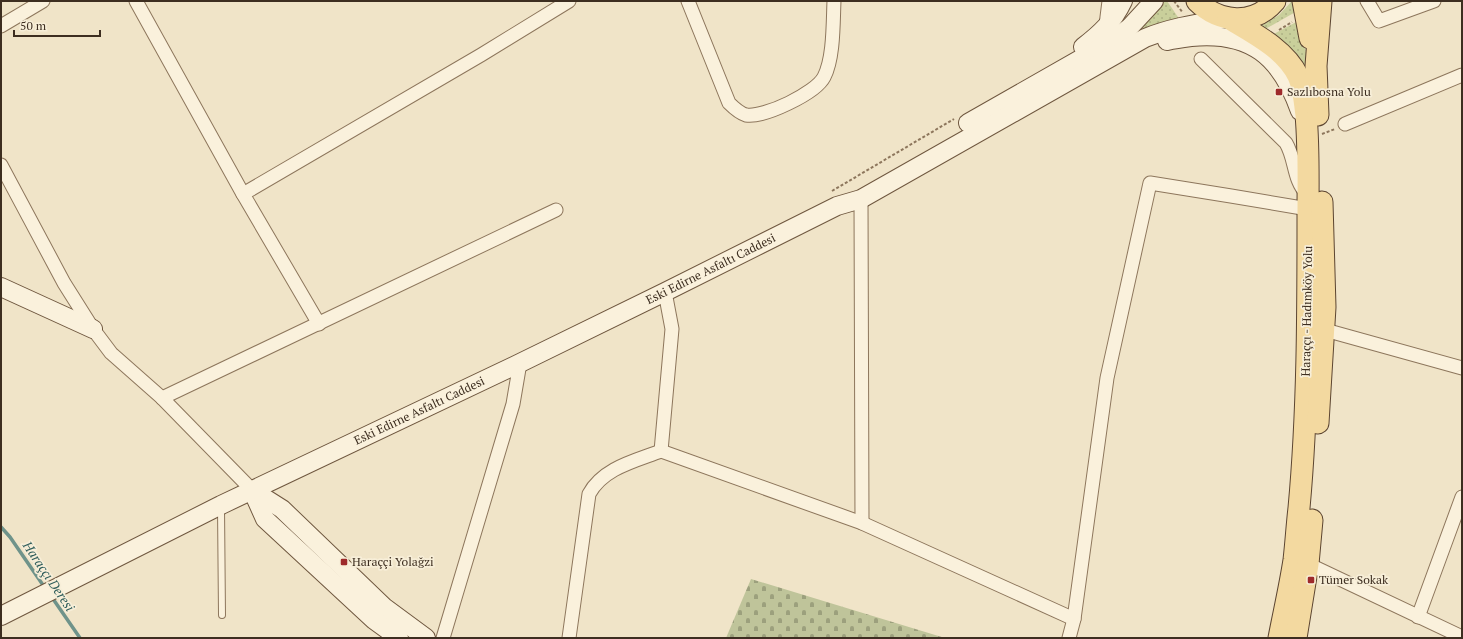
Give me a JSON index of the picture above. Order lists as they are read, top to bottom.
{
  "streets": {
    "main road": ["Eski Edirne Asfaltı Caddesi", "Haraççı - Hadımköy Yolu"]
  },
  "water": ["Haraççı Deresi"],
  "places": {
    "transit": ["Sazlıbosna Yolu", "Haraççi Yolağzi", "Tümer Sokak"]
  },
  "scale_bar": "50 m"
}
